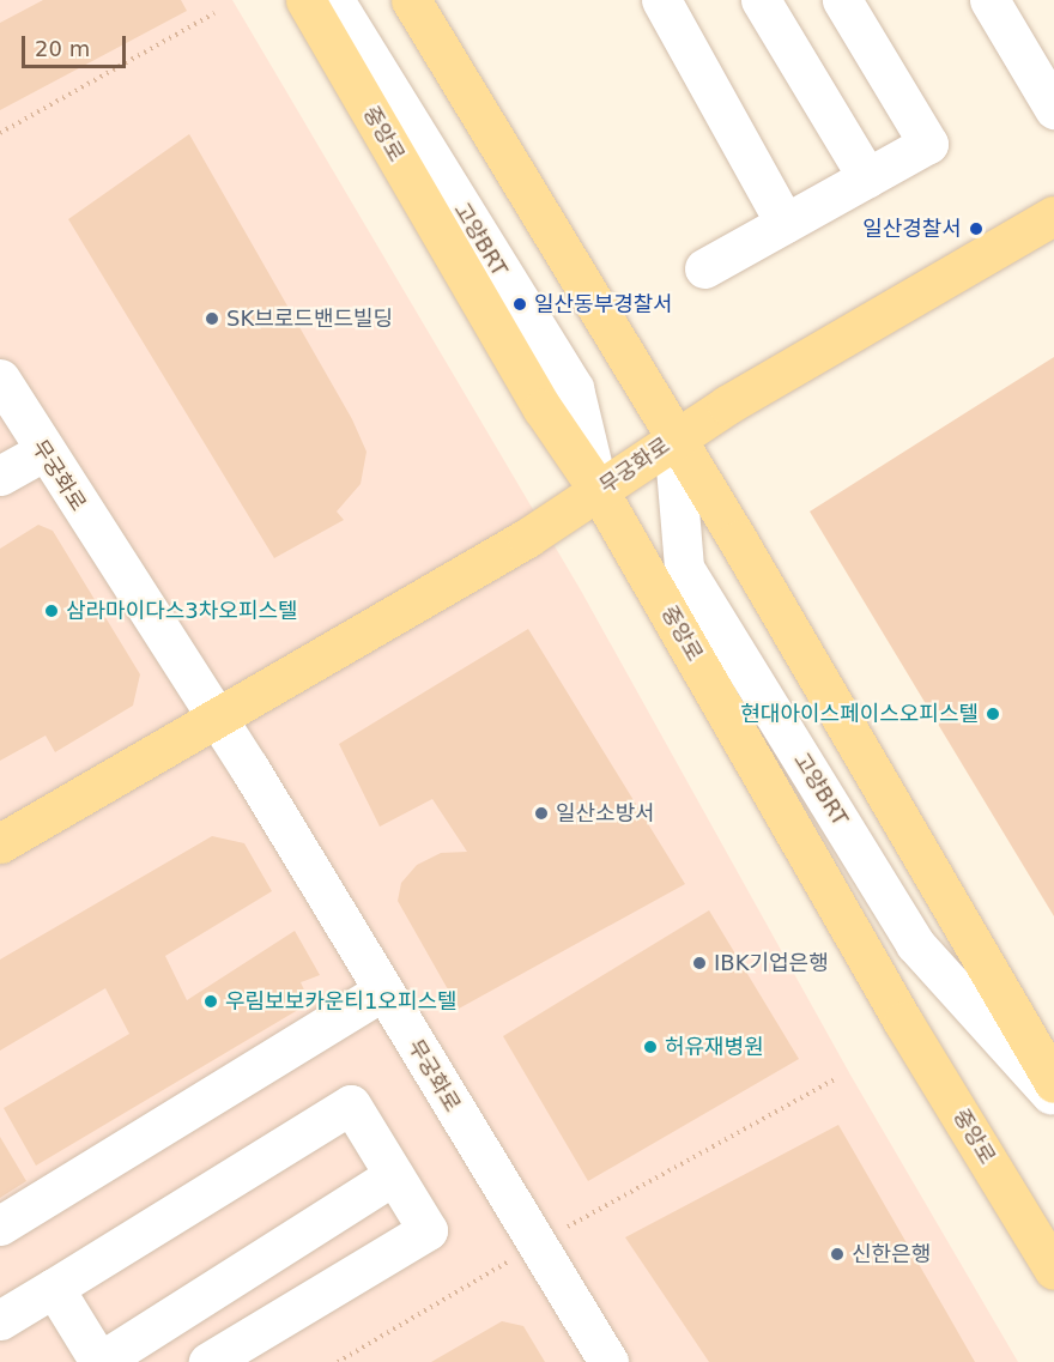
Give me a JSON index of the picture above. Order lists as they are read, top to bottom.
{
  "streets": {
    "main road": ["중앙로", "무궁화로"],
    "street": ["고양BRT"]
  },
  "crossings": [
    ["중앙로", "고양BRT"],
    ["중앙로", "무궁화로"],
    ["고양BRT", "무궁화로"]
  ],
  "places": [
    "일산경찰서",
    "일산동부경찰서",
    "SK브로드밴드빌딩",
    "삼라마이다스3차오피스텔",
    "현대아이스페이스오피스텔",
    "일산소방서",
    "IBK기업은행",
    "우림보보카운티1오피스텔",
    "허유재병원",
    "신한은행"
  ],
  "scale_bar": "20 m"
}
